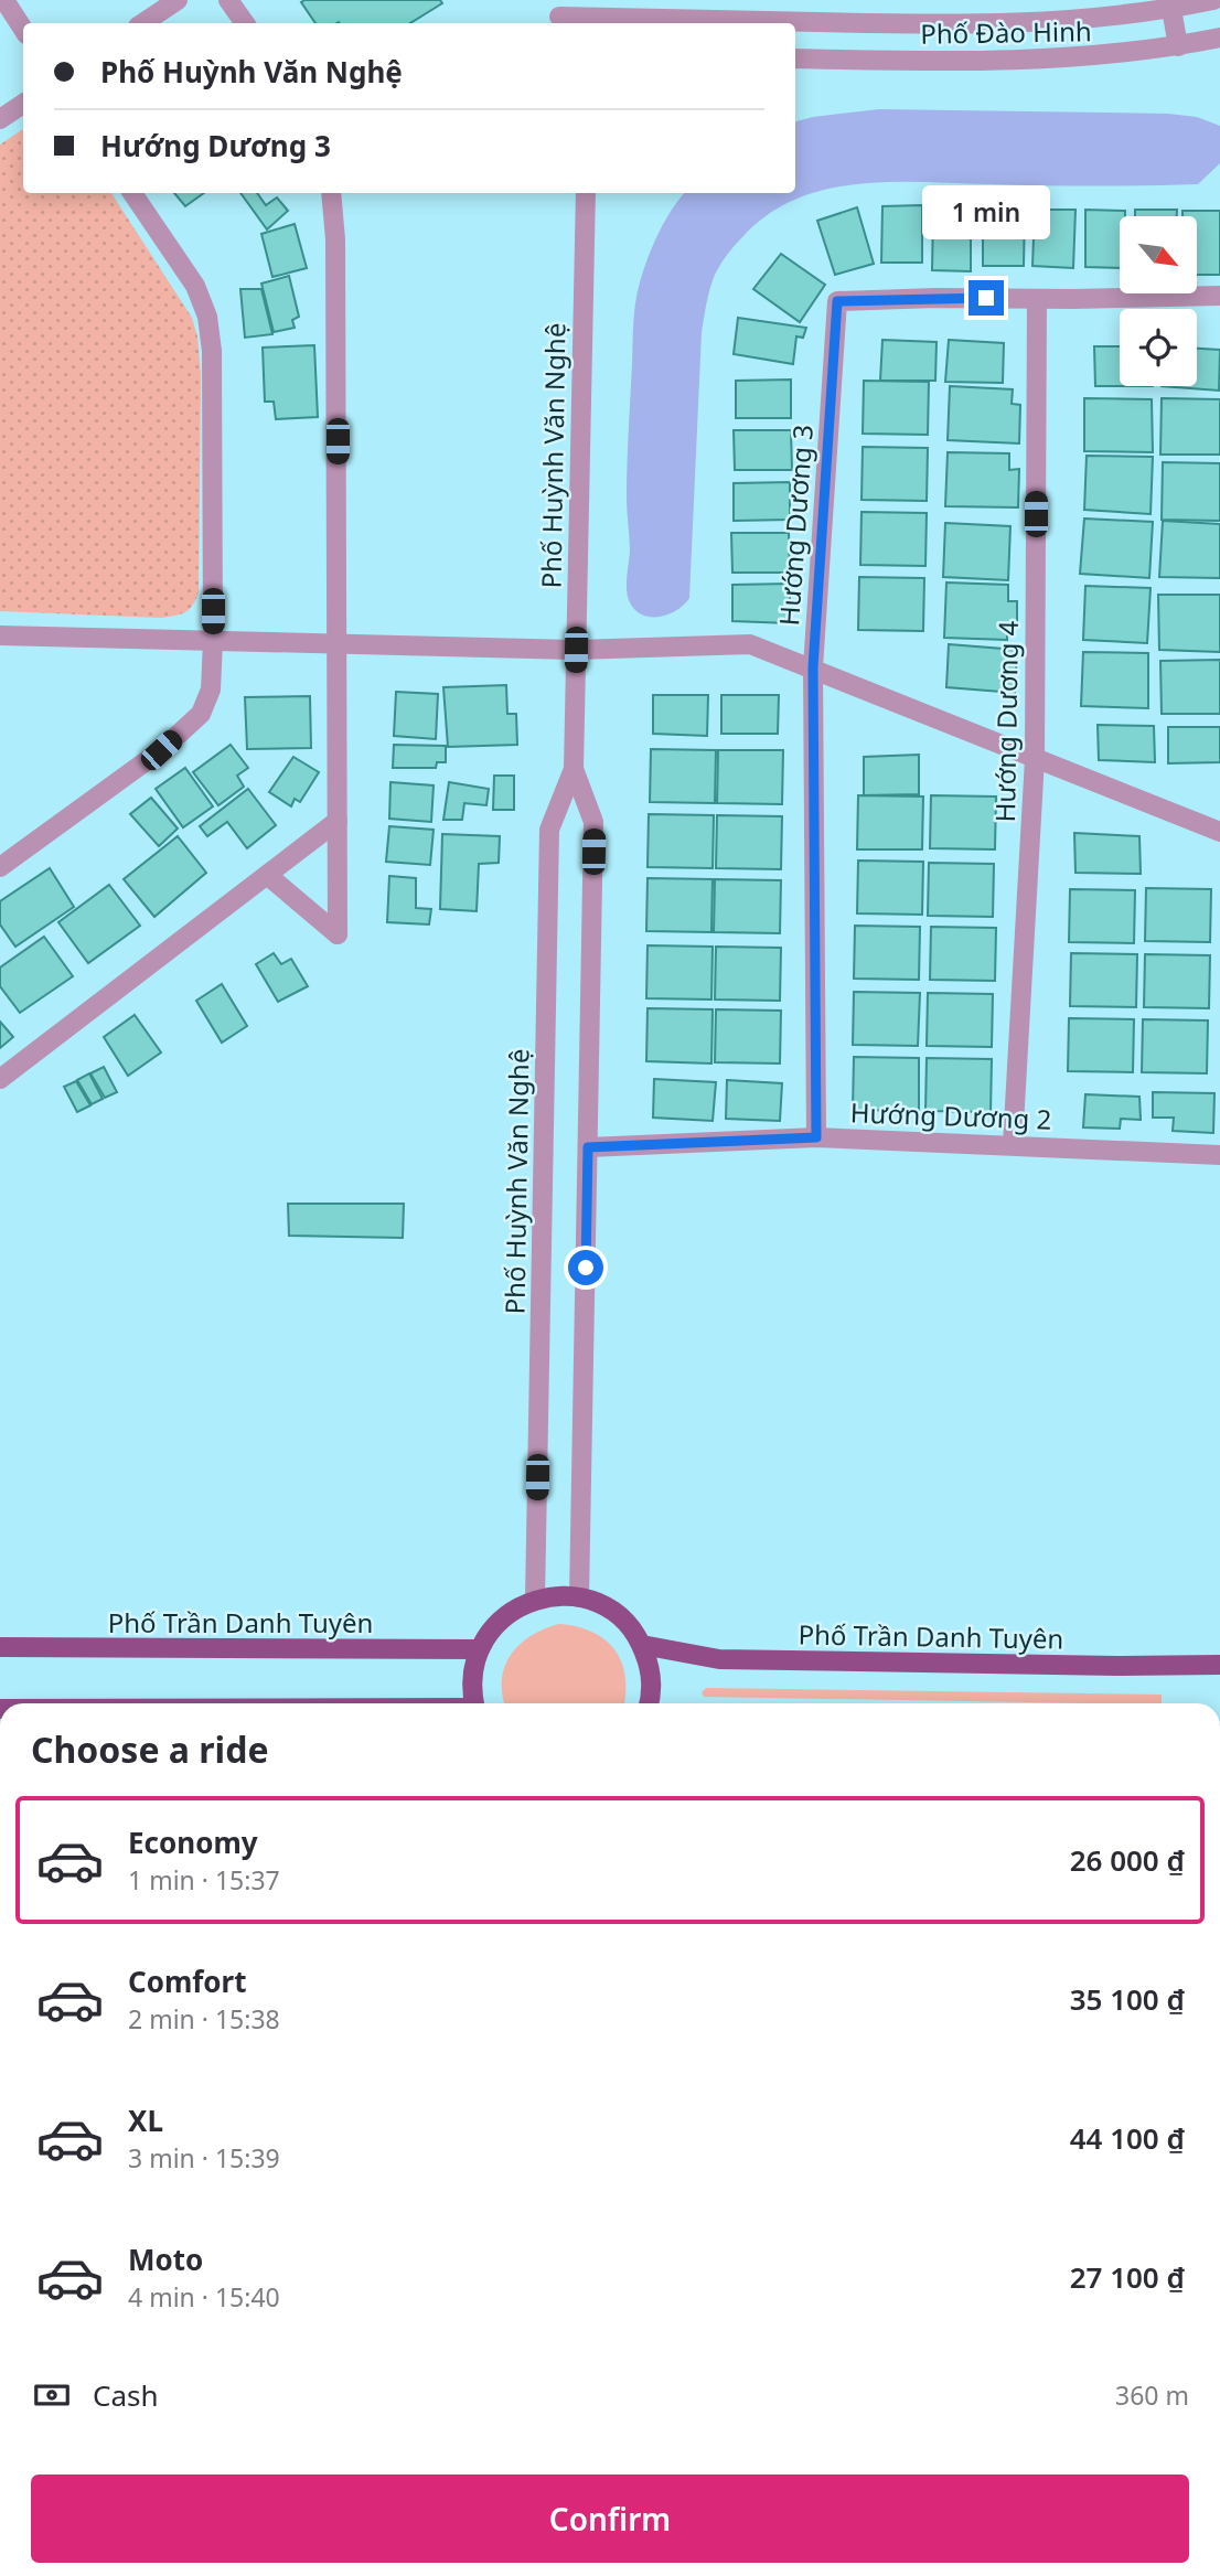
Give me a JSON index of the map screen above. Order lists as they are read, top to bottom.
{
  "streets": {
    "main road": ["Phố Trần Danh Tuyên"],
    "street": [
      "Phố Đào Hinh",
      "Phố Huỳnh Văn Nghệ",
      "Hướng Dương 3",
      "Hướng Dương 4",
      "Hướng Dương 2"
    ]
  },
  "crossings": [
    ["Phố Huỳnh Văn Nghệ", "Hướng Dương 2"],
    ["Hướng Dương 3", "Hướng Dương 4"],
    ["Hướng Dương 3", "Hướng Dương 2"],
    ["Hướng Dương 4", "Hướng Dương 2"]
  ],
  "north": "bottom right",
  "page": {
    "banner": ["Phố Huỳnh Văn Nghệ", "Hướng Dương 3"],
    "bubble": "1 min",
    "heading": "Choose a ride",
    "list": [
      {
        "name": "Economy",
        "note": "1 min · 15:37",
        "value": "26 000 ₫"
      },
      {
        "name": "Comfort",
        "note": "2 min · 15:38",
        "value": "35 100 ₫"
      },
      {
        "name": "XL",
        "note": "3 min · 15:39",
        "value": "44 100 ₫"
      },
      {
        "name": "Moto",
        "note": "4 min · 15:40",
        "value": "27 100 ₫"
      }
    ],
    "pay": ["Cash", "360 m"],
    "buttons": "Confirm"
  }
}
